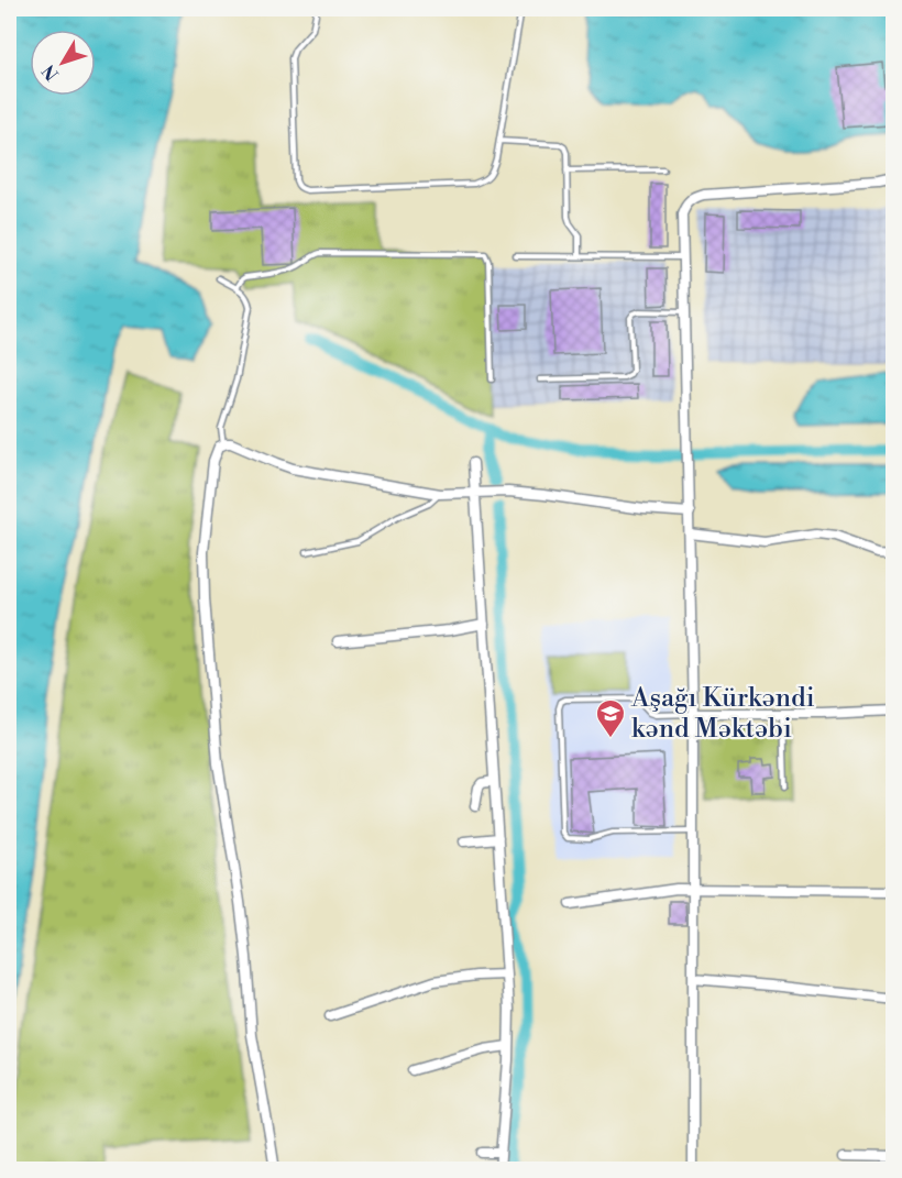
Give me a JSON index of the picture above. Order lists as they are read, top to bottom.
{
  "places": {
    "school or university": ["Aşağı Kürkəndi kənd Məktəbi"]
  },
  "north": "bottom left"
}
